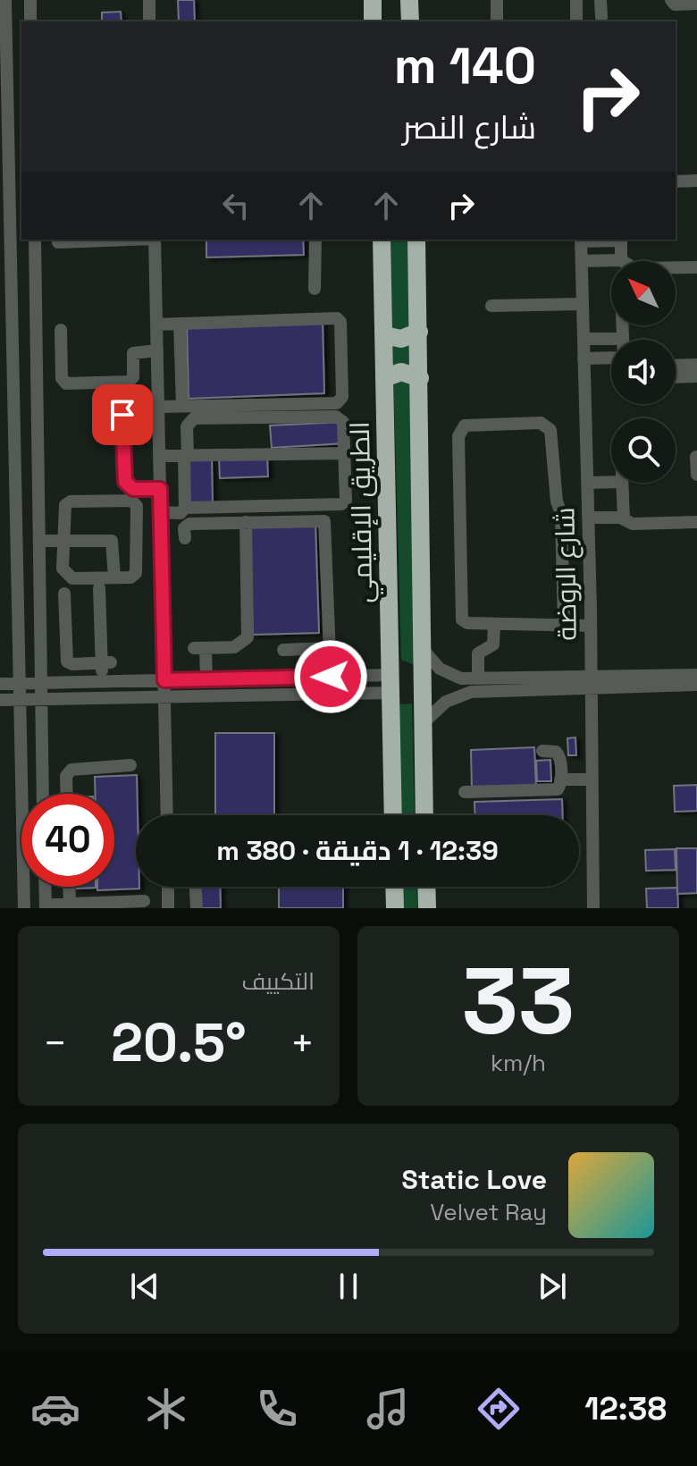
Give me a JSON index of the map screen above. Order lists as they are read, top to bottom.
{
  "streets": {
    "highway": ["الطريق الإقليمي"],
    "street": ["شارع الروضة"]
  },
  "north": "top left",
  "page": {
    "turn": ["140 m", "شارع النصر"],
    "limit": "40",
    "trip": "12:39 · 1 دقيقة · 380 m",
    "tile": [
      ["33", "km/h"],
      "التكييف"
    ],
    "heat": ["−", "20.5°", "+"],
    "song": ["Static Love", "Velvet Ray"],
    "tabs": "12:38"
  }
}
